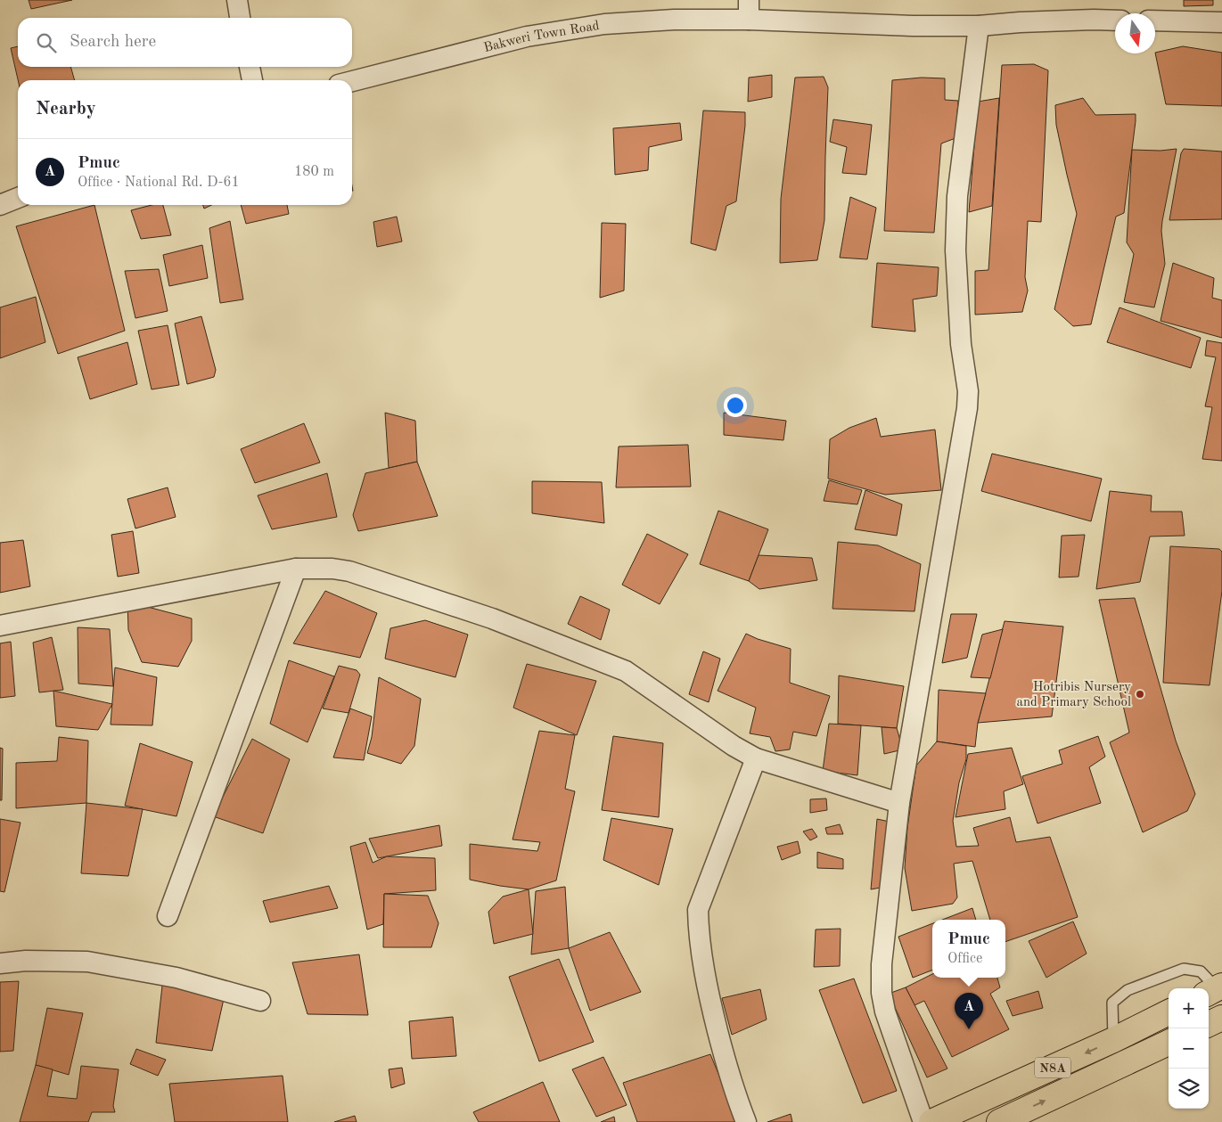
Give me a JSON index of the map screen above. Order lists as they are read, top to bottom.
{
  "streets": {
    "highway": ["N8A"],
    "street": ["Bakweri Town Road"]
  },
  "places": ["Hotribis Nursery and Primary School"],
  "north": "bottom",
  "page": {
    "search": "Search here",
    "heading": "Nearby",
    "list": [
      {
        "mark": "A",
        "name": "Pmuc",
        "note": "Office · National Rd. D-61",
        "value": "180 m"
      }
    ],
    "popup": ["Pmuc", "Office"],
    "map_buttons": ["+", "−"],
    "pins": "A"
  }
}
